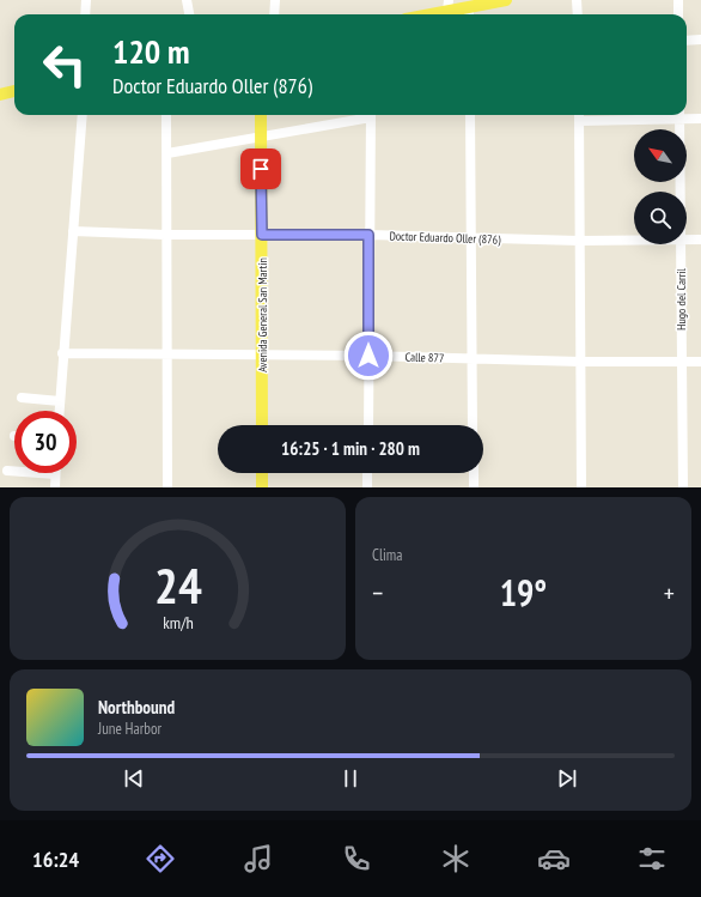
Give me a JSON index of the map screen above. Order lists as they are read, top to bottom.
{
  "streets": {
    "main road": ["Avenida General San Martín"],
    "street": ["Doctor Eduardo Oller (876)", "Hugo del Carril", "Calle 877"]
  },
  "crossings": [
    ["Doctor Eduardo Oller (876)", "Avenida General San Martín"],
    ["Hugo del Carril", "Calle 877"],
    ["Avenida General San Martín", "Calle 877"]
  ],
  "north": "top left",
  "page": {
    "turn": ["120 m", "Doctor Eduardo Oller (876)"],
    "limit": "30",
    "trip": "16:25 · 1 min · 280 m",
    "tile": "Clima",
    "heat": ["−", "19°", "+"],
    "song": ["Northbound", "June Harbor"],
    "tabs": "16:24",
    "gauge": ["24", "km/h"]
  }
}
